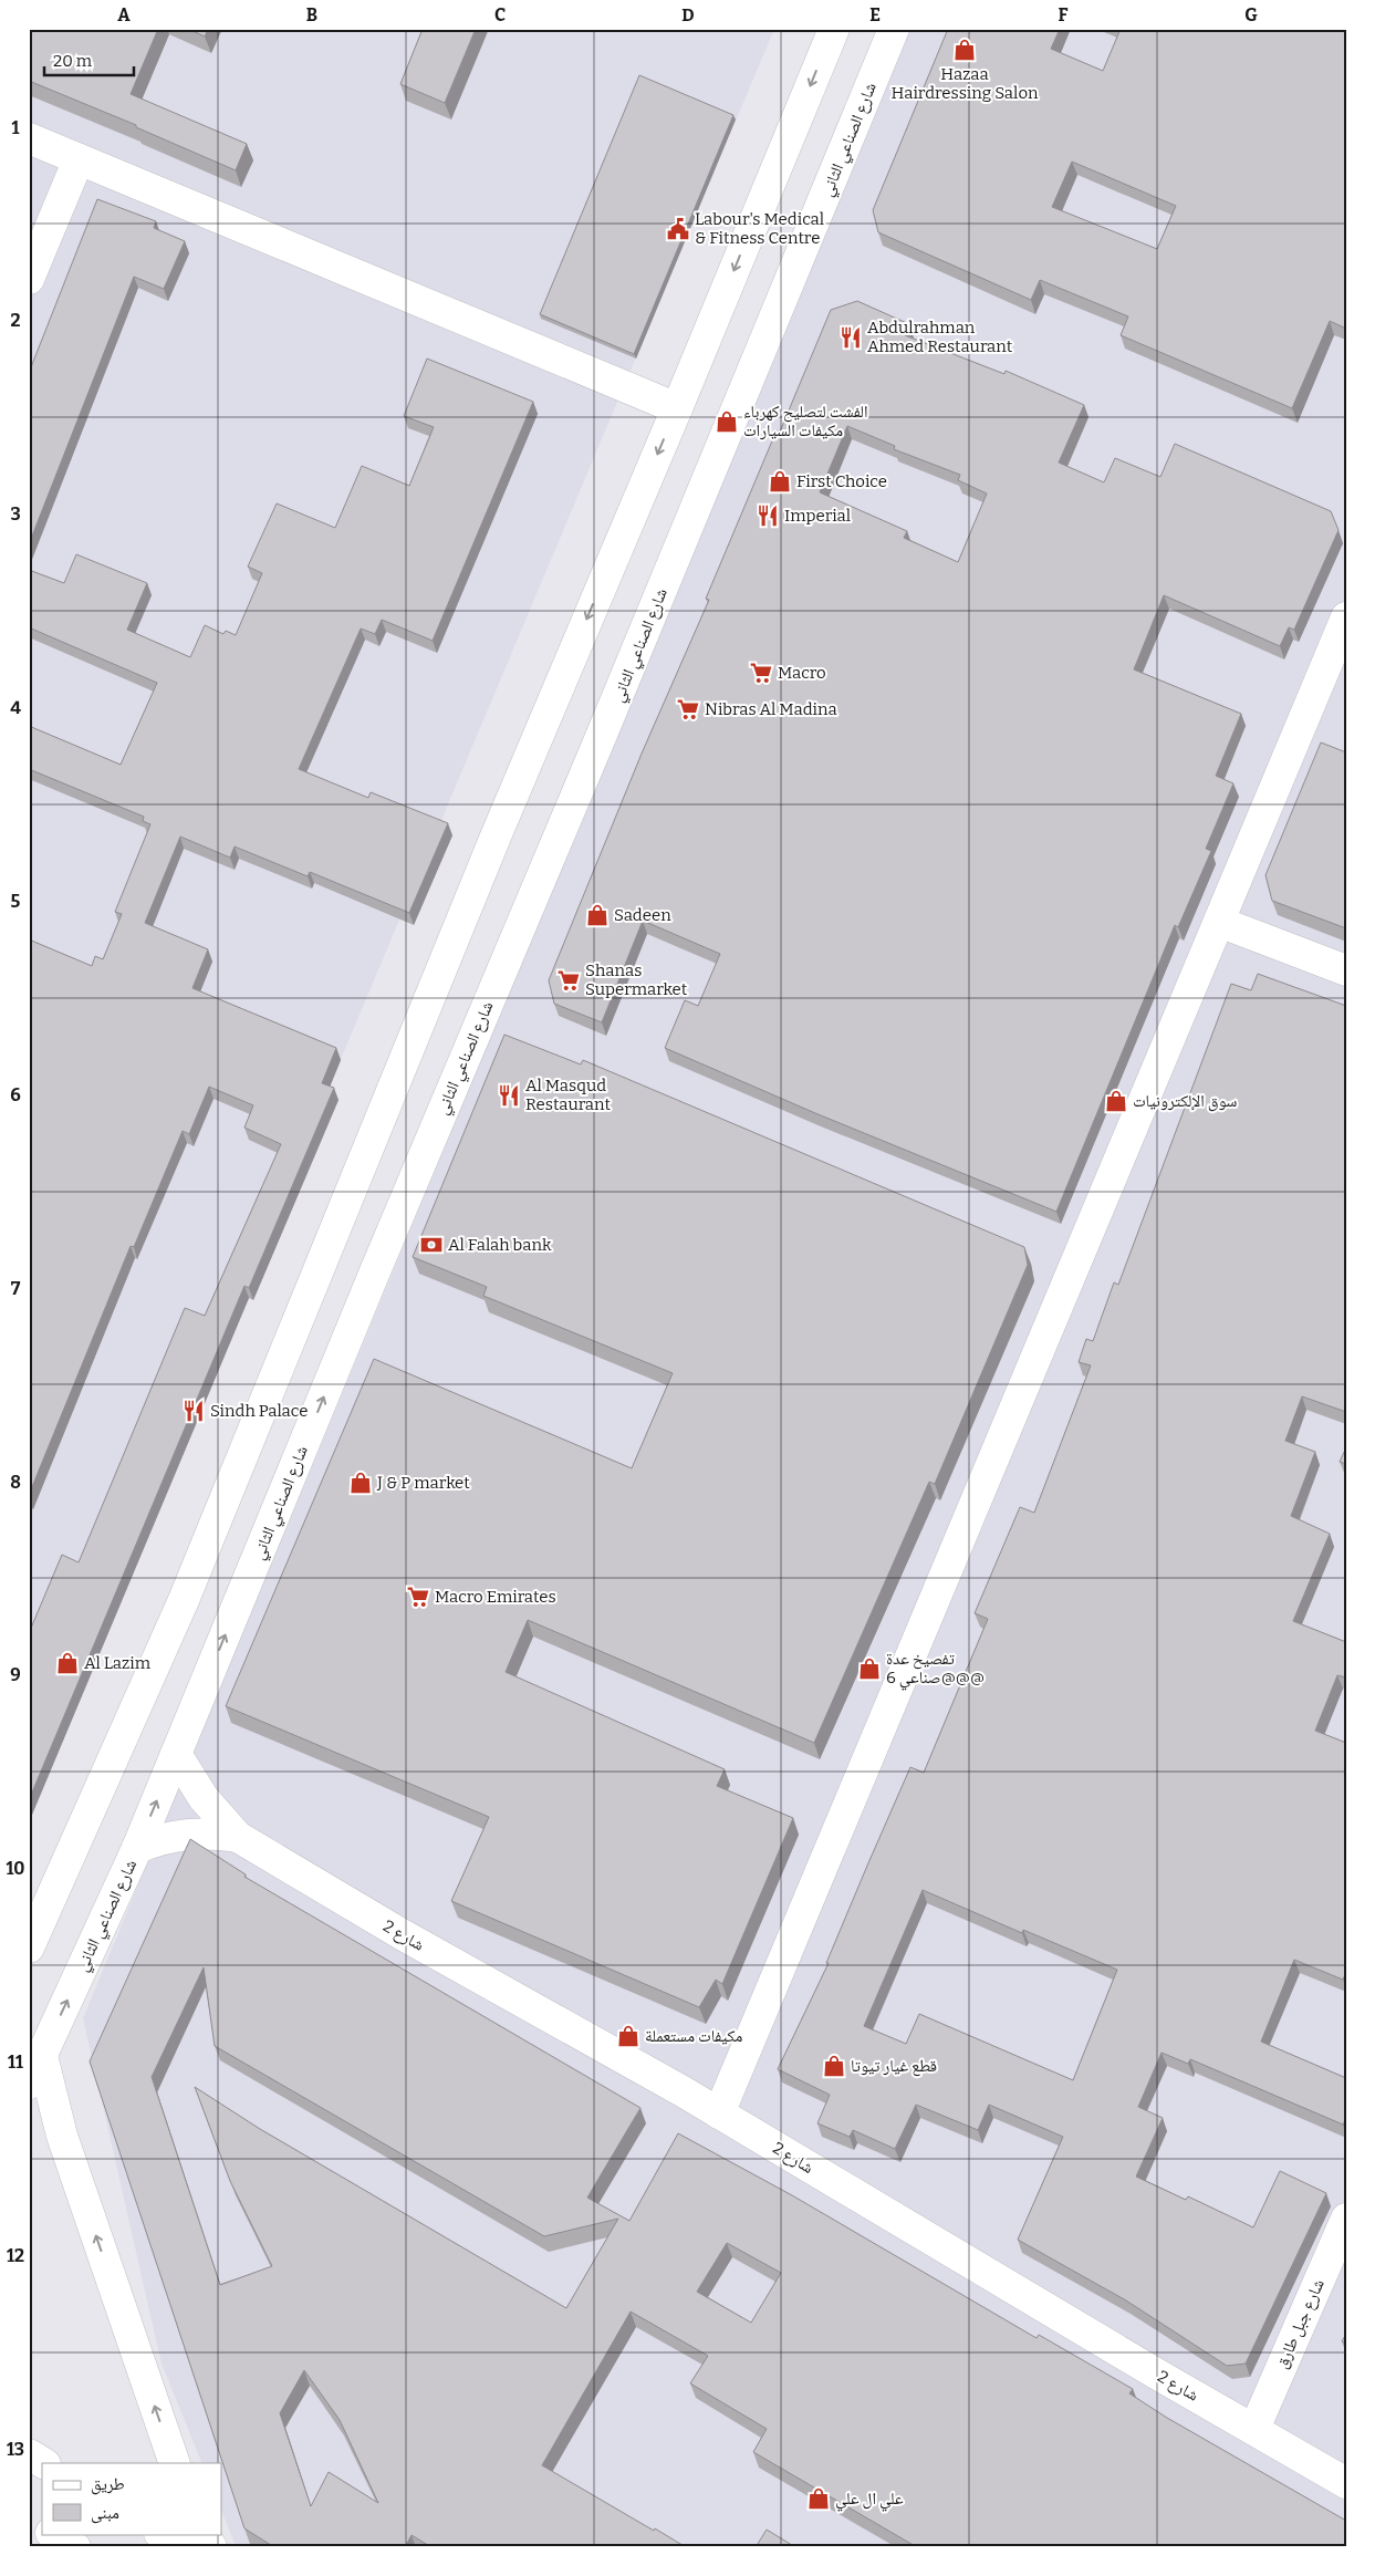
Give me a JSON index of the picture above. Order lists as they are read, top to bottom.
{
  "streets": {
    "main road": ["شارع الصناعي الثاني", "شارع 2", "شارع جبل طارق"]
  },
  "crossings": [
    ["شارع الصناعي الثاني", "شارع 2"],
    ["شارع 2", "شارع جبل طارق"]
  ],
  "places": {
    "shop": [
      "Hazaa Hairdressing Salon",
      "الفشت لتصلیح کھرباء مکیفات السیارات",
      "First Choice",
      "Sadeen",
      "سوق الإلكترونيات",
      "J & P market",
      "Al Lazim",
      "تفصيخ عدة صناعي 6@@@",
      "مكيفات مستعملة",
      "قطع غيار تيوتا",
      "علي ال علي"
    ],
    "public building": ["Labour's Medical & Fitness Centre"],
    "restaurant": [
      "Abdulrahman Ahmed Restaurant",
      "Imperial",
      "Al Masqud Restaurant",
      "Sindh Palace"
    ],
    "supermarket": [
      "Macro",
      "Nibras Al Madina",
      "Shanas Supermarket",
      "Macro Emirates"
    ],
    "bank": ["Al Falah bank"]
  },
  "legend": ["طريق", "مبنى"],
  "scale_bar": "20 m",
  "grid": {
    "columns": [
      "A",
      "B",
      "C",
      "D",
      "E",
      "F",
      "G"
    ],
    "rows": [
      "1",
      "2",
      "3",
      "4",
      "5",
      "6",
      "7",
      "8",
      "9",
      "10",
      "11",
      "12",
      "13"
    ]
  }
}
